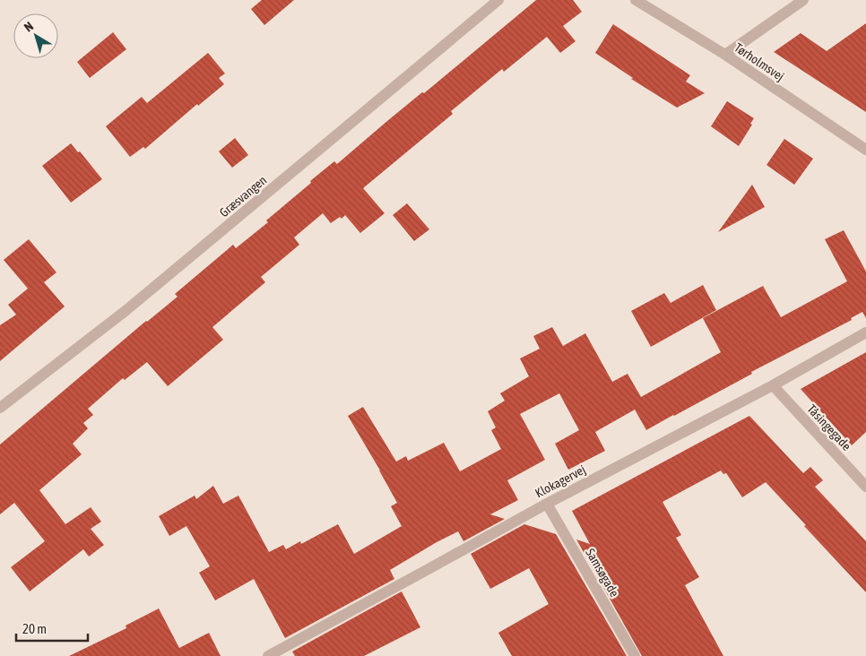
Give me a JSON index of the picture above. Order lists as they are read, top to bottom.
{
  "streets": {
    "street": [
      "Tørholmsvej",
      "Græsvangen",
      "Tåsingegade",
      "Klokagervej",
      "Samsøgade"
    ]
  },
  "crossings": [
    ["Tåsingegade", "Klokagervej"],
    ["Klokagervej", "Samsøgade"]
  ],
  "scale_bar": "20 m",
  "north": "top left"
}
